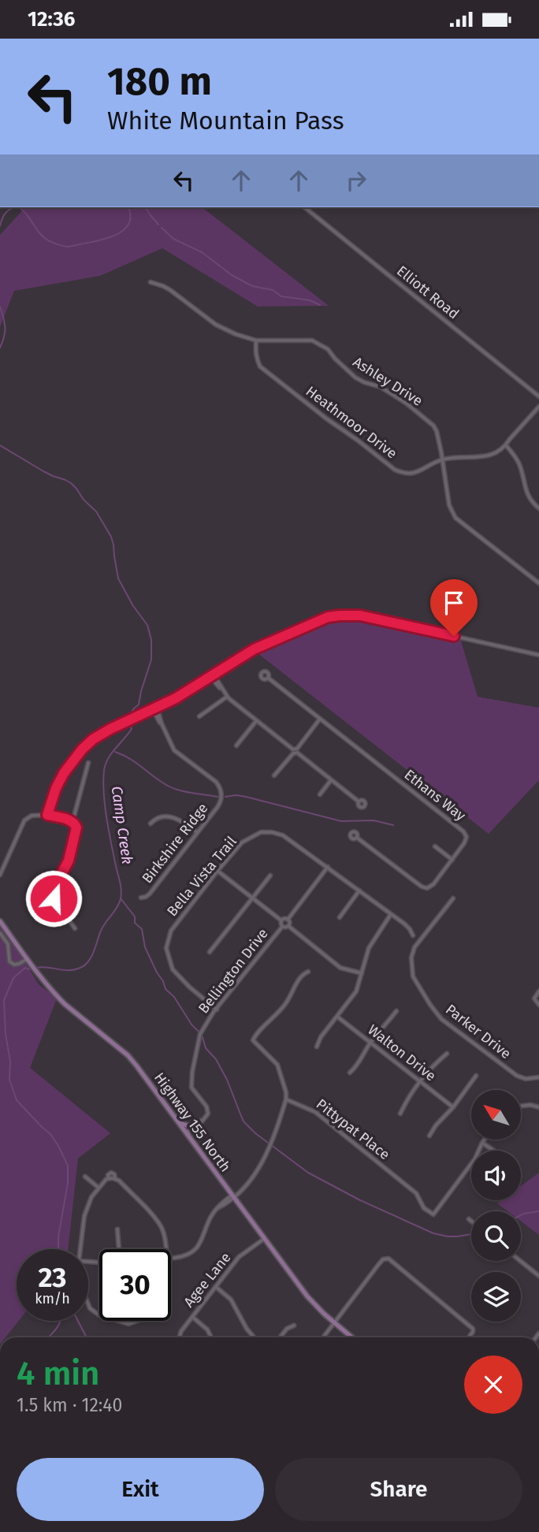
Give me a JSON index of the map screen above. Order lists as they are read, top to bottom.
{
  "streets": {
    "main road": ["Highway 155 North"],
    "street": [
      "Elliott Road",
      "Ashley Drive",
      "Heathmoor Drive",
      "Ethans Way",
      "Birkshire Ridge",
      "Bella Vista Trail",
      "Bellington Drive",
      "Parker Drive",
      "Walton Drive",
      "Pittypat Place",
      "Agee Lane"
    ]
  },
  "crossings": [
    ["Ashley Drive", "Heathmoor Drive"],
    ["Bella Vista Trail", "Bellington Drive"],
    ["Highway 155 North", "Agee Lane"]
  ],
  "water": ["Camp Creek"],
  "north": "top left",
  "page": {
    "status": "12:36",
    "turn": ["180 m", "White Mountain Pass"],
    "speed": "23 km/h",
    "limit": "30",
    "heading": ["4 min", "1.5 km · 12:40"],
    "buttons": ["Exit", "Share"]
  }
}
